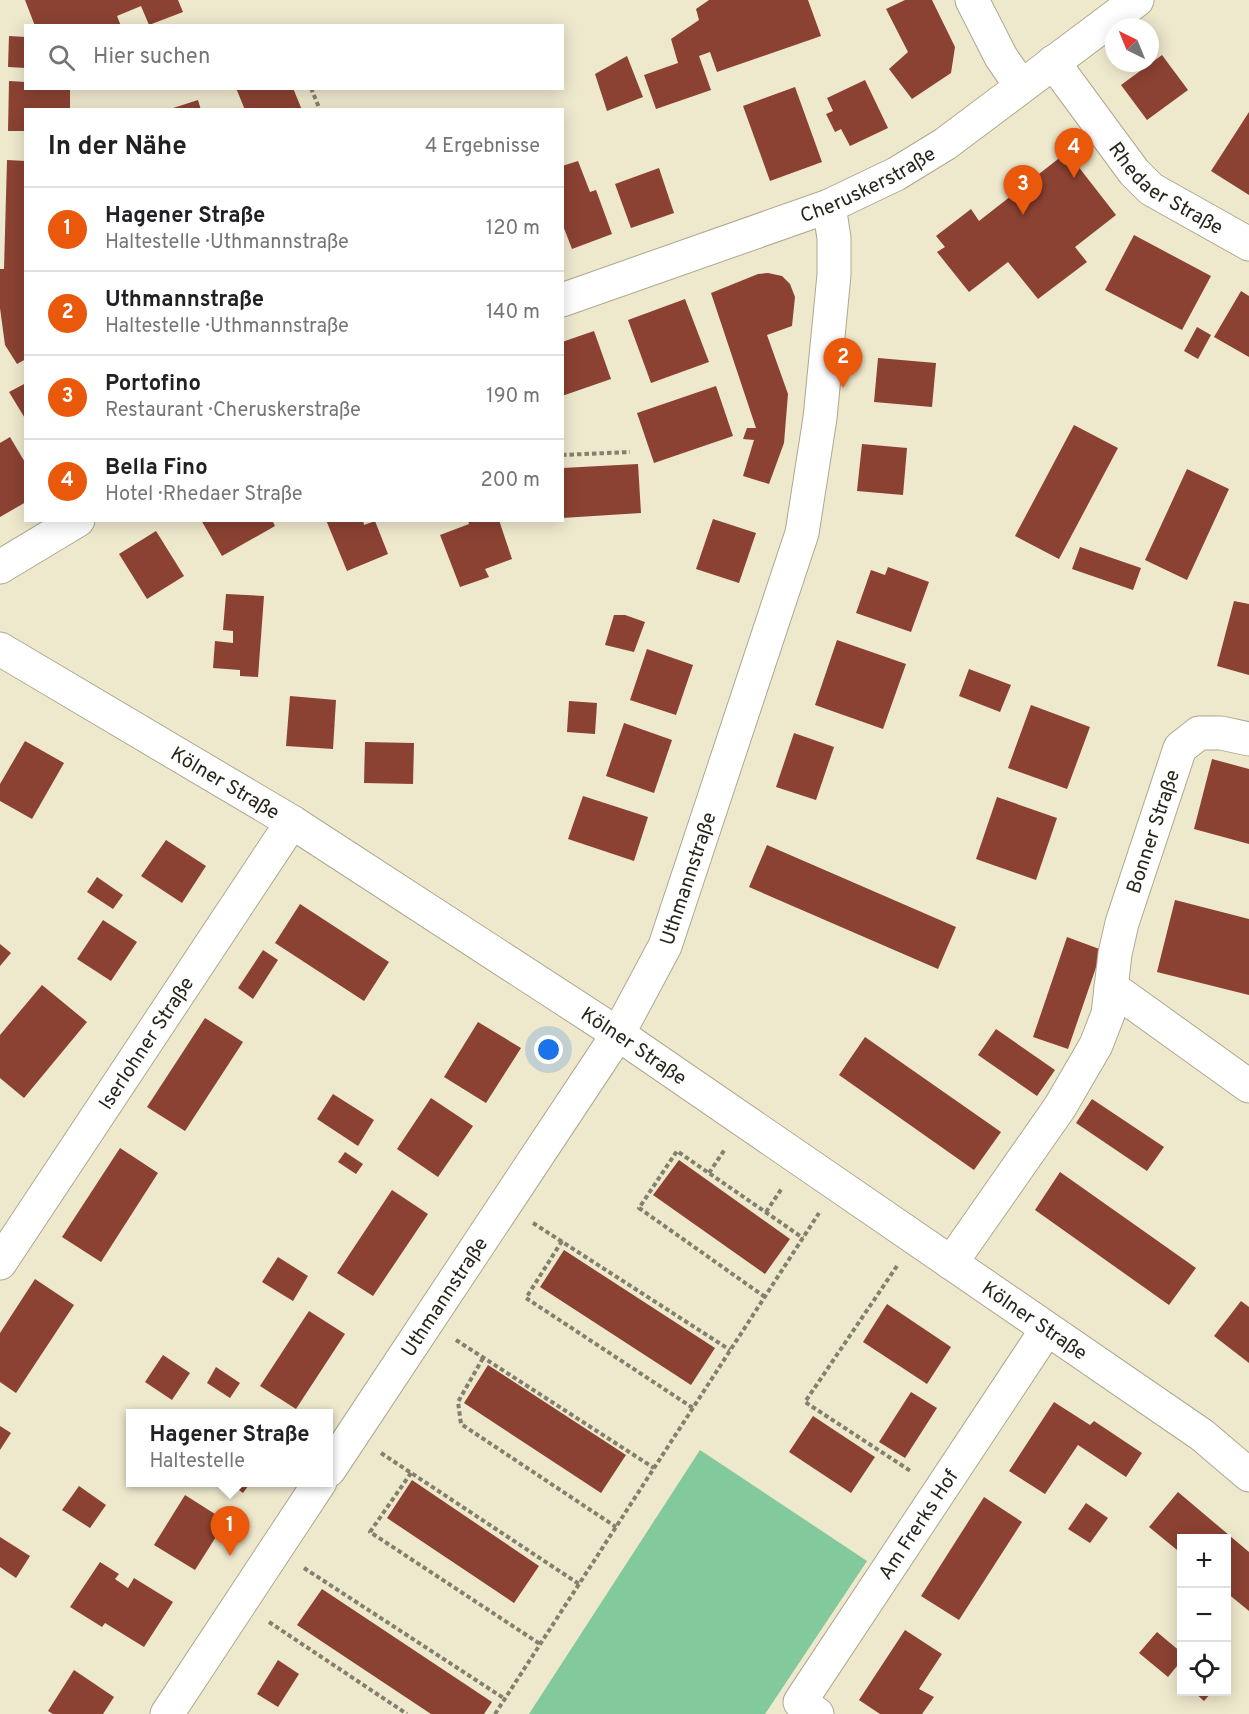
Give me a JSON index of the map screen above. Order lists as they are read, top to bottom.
{
  "streets": {
    "street": [
      "Cheruskerstraße",
      "Rhedaer Straße",
      "Kölner Straße",
      "Bonner Straße",
      "Uthmannstraße",
      "Iserlohner Straße",
      "Am Frerks Hof"
    ]
  },
  "crossings": [
    ["Cheruskerstraße", "Rhedaer Straße"],
    ["Cheruskerstraße", "Uthmannstraße"],
    ["Kölner Straße", "Bonner Straße"],
    ["Kölner Straße", "Uthmannstraße"],
    ["Kölner Straße", "Iserlohner Straße"],
    ["Kölner Straße", "Am Frerks Hof"]
  ],
  "north": "top left",
  "page": {
    "search": "Hier suchen",
    "heading": ["In der Nähe", "4 Ergebnisse"],
    "pins": [
      "4",
      "3",
      "2",
      "1"
    ],
    "list": [
      {
        "mark": "1",
        "name": "Hagener Straße",
        "note": "Haltestelle · Uthmannstraße",
        "value": "120 m"
      },
      {
        "mark": "2",
        "name": "Uthmannstraße",
        "note": "Haltestelle · Uthmannstraße",
        "value": "140 m"
      },
      {
        "mark": "3",
        "name": "Portofino",
        "note": "Restaurant · Cheruskerstraße",
        "value": "190 m"
      },
      {
        "mark": "4",
        "name": "Bella Fino",
        "note": "Hotel · Rhedaer Straße",
        "value": "200 m"
      }
    ],
    "popup": ["Hagener Straße", "Haltestelle"],
    "map_buttons": ["+", "−"]
  }
}
